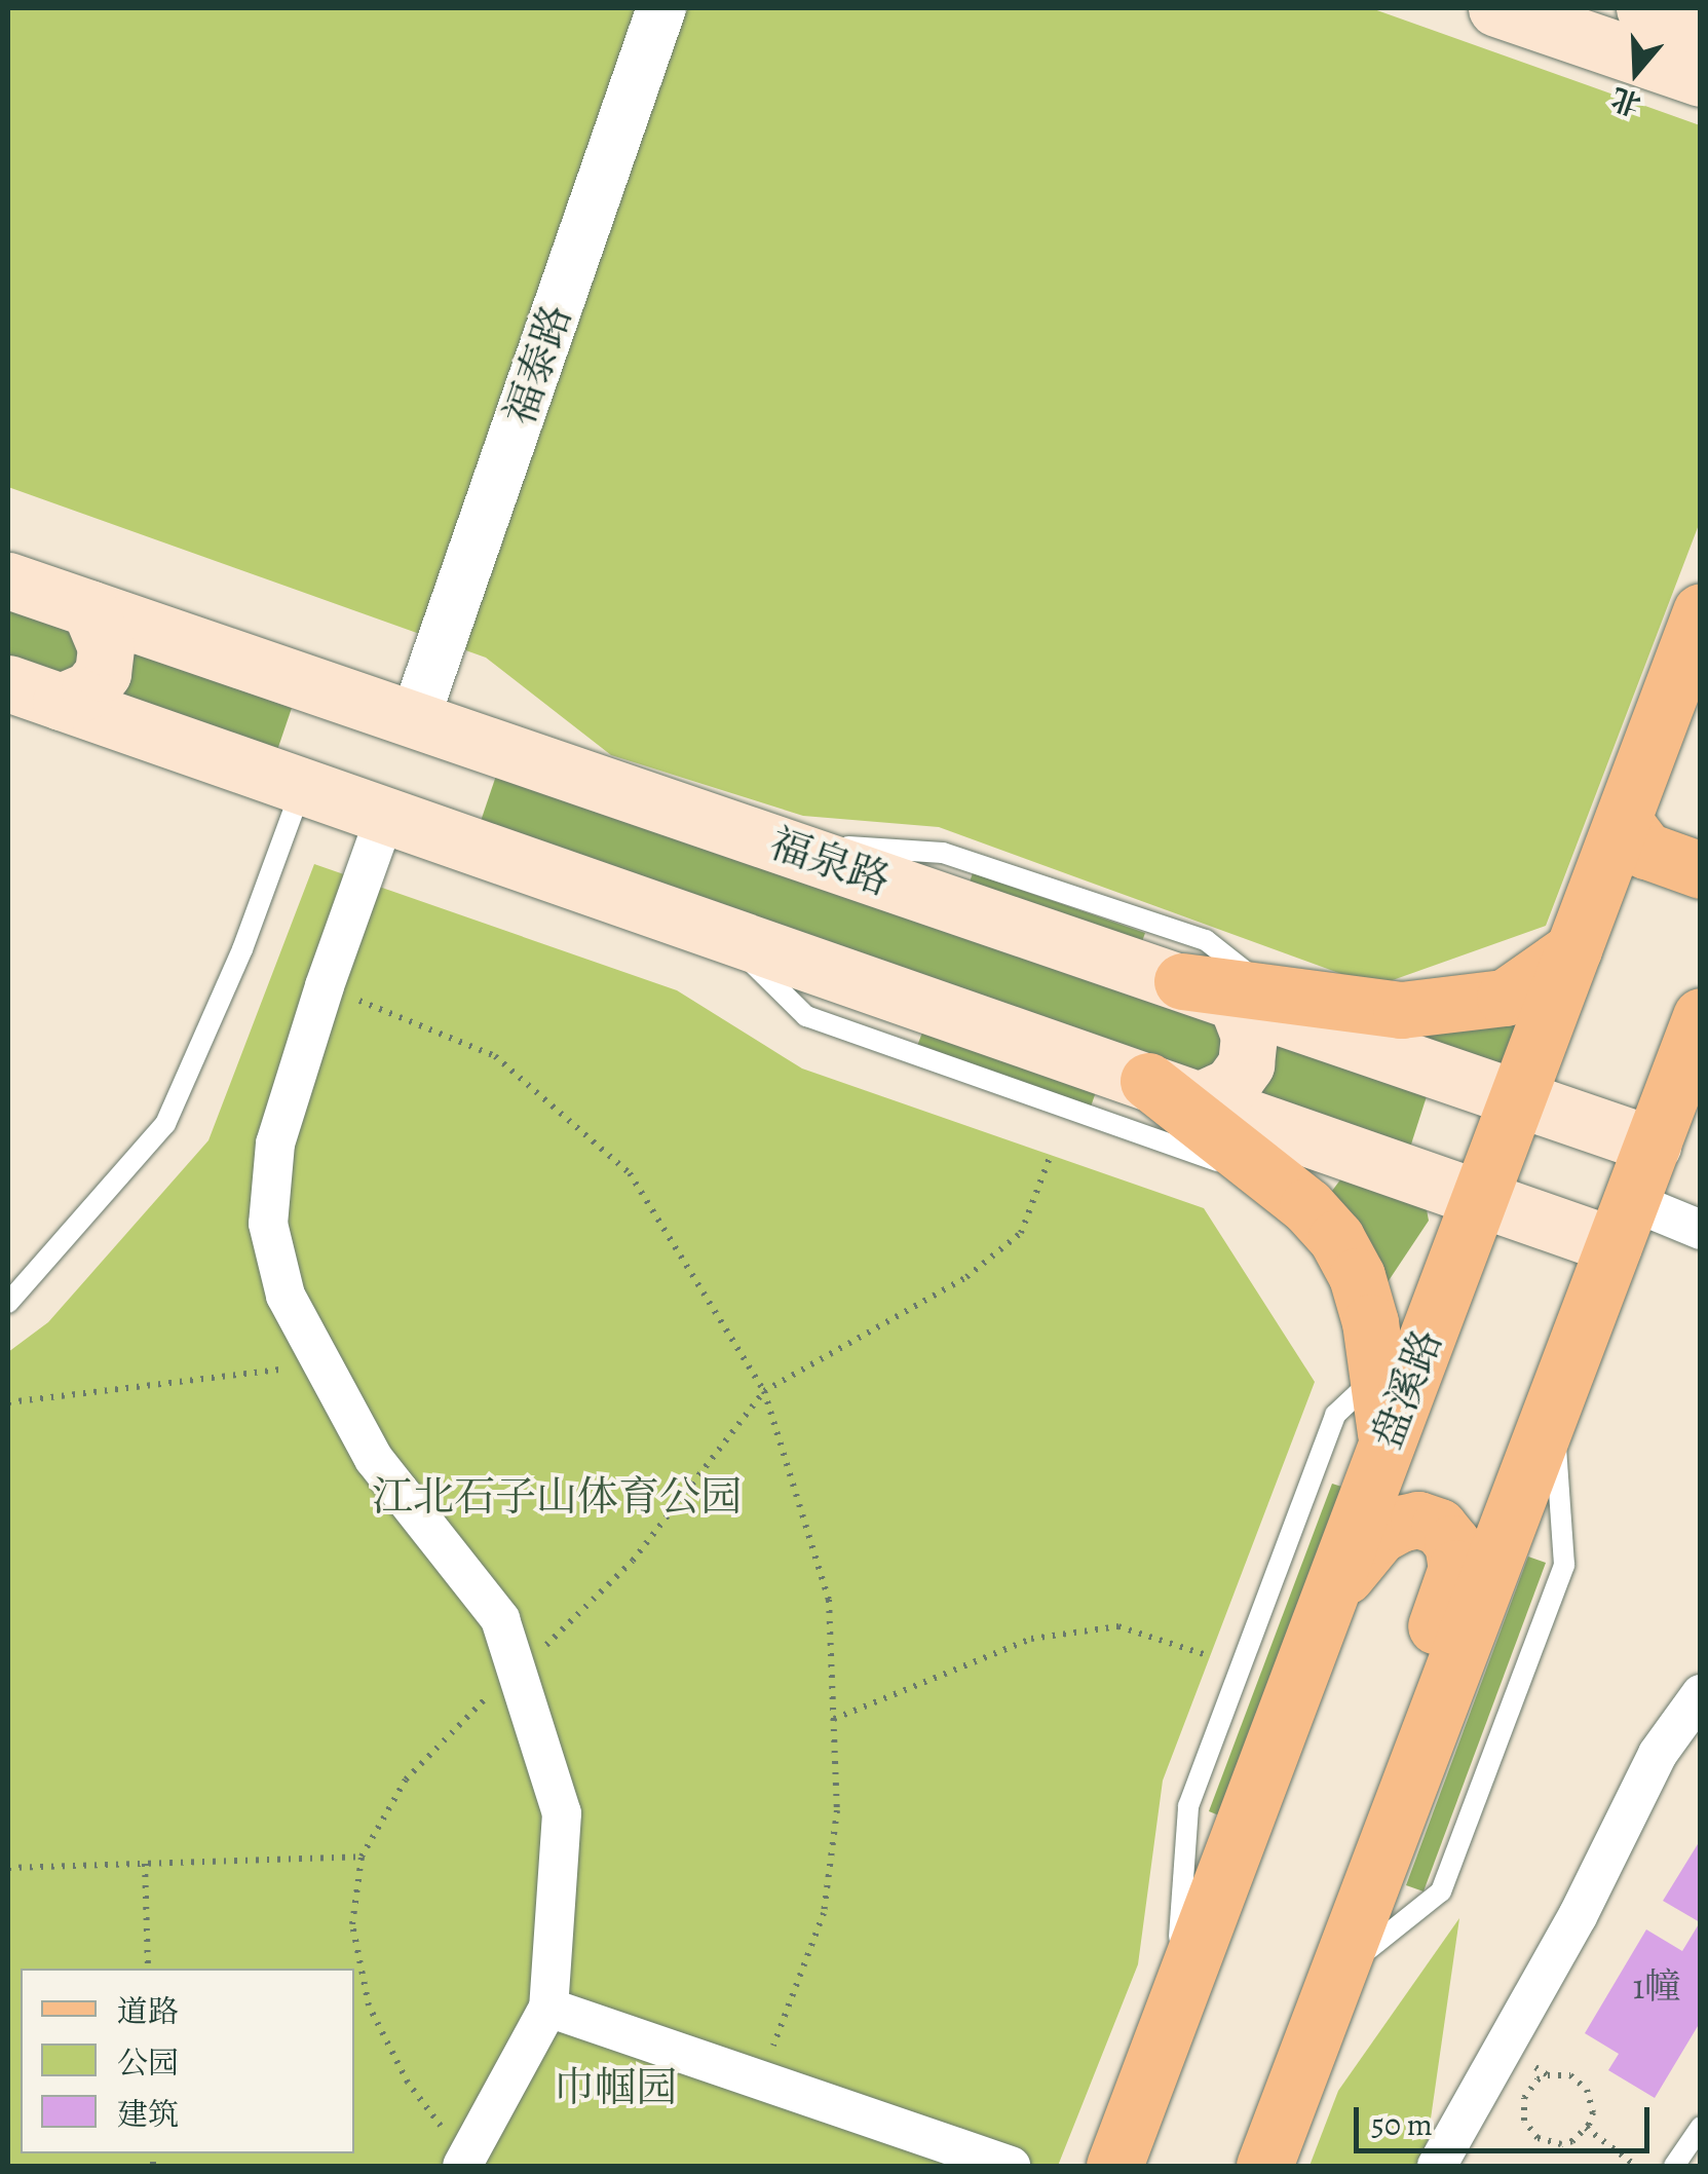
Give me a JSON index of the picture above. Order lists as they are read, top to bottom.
{
  "streets": {
    "main road": ["福泉路", "盘溪路"],
    "street": ["福泰路"]
  },
  "crossings": [
    ["福泰路", "福泉路"]
  ],
  "parks": ["江北石子山体育公园", "巾帼园"],
  "house_numbers": ["1幢"],
  "legend": ["道路", "公园", "建筑"],
  "scale_bar": "50 m",
  "north": "bottom"
}
